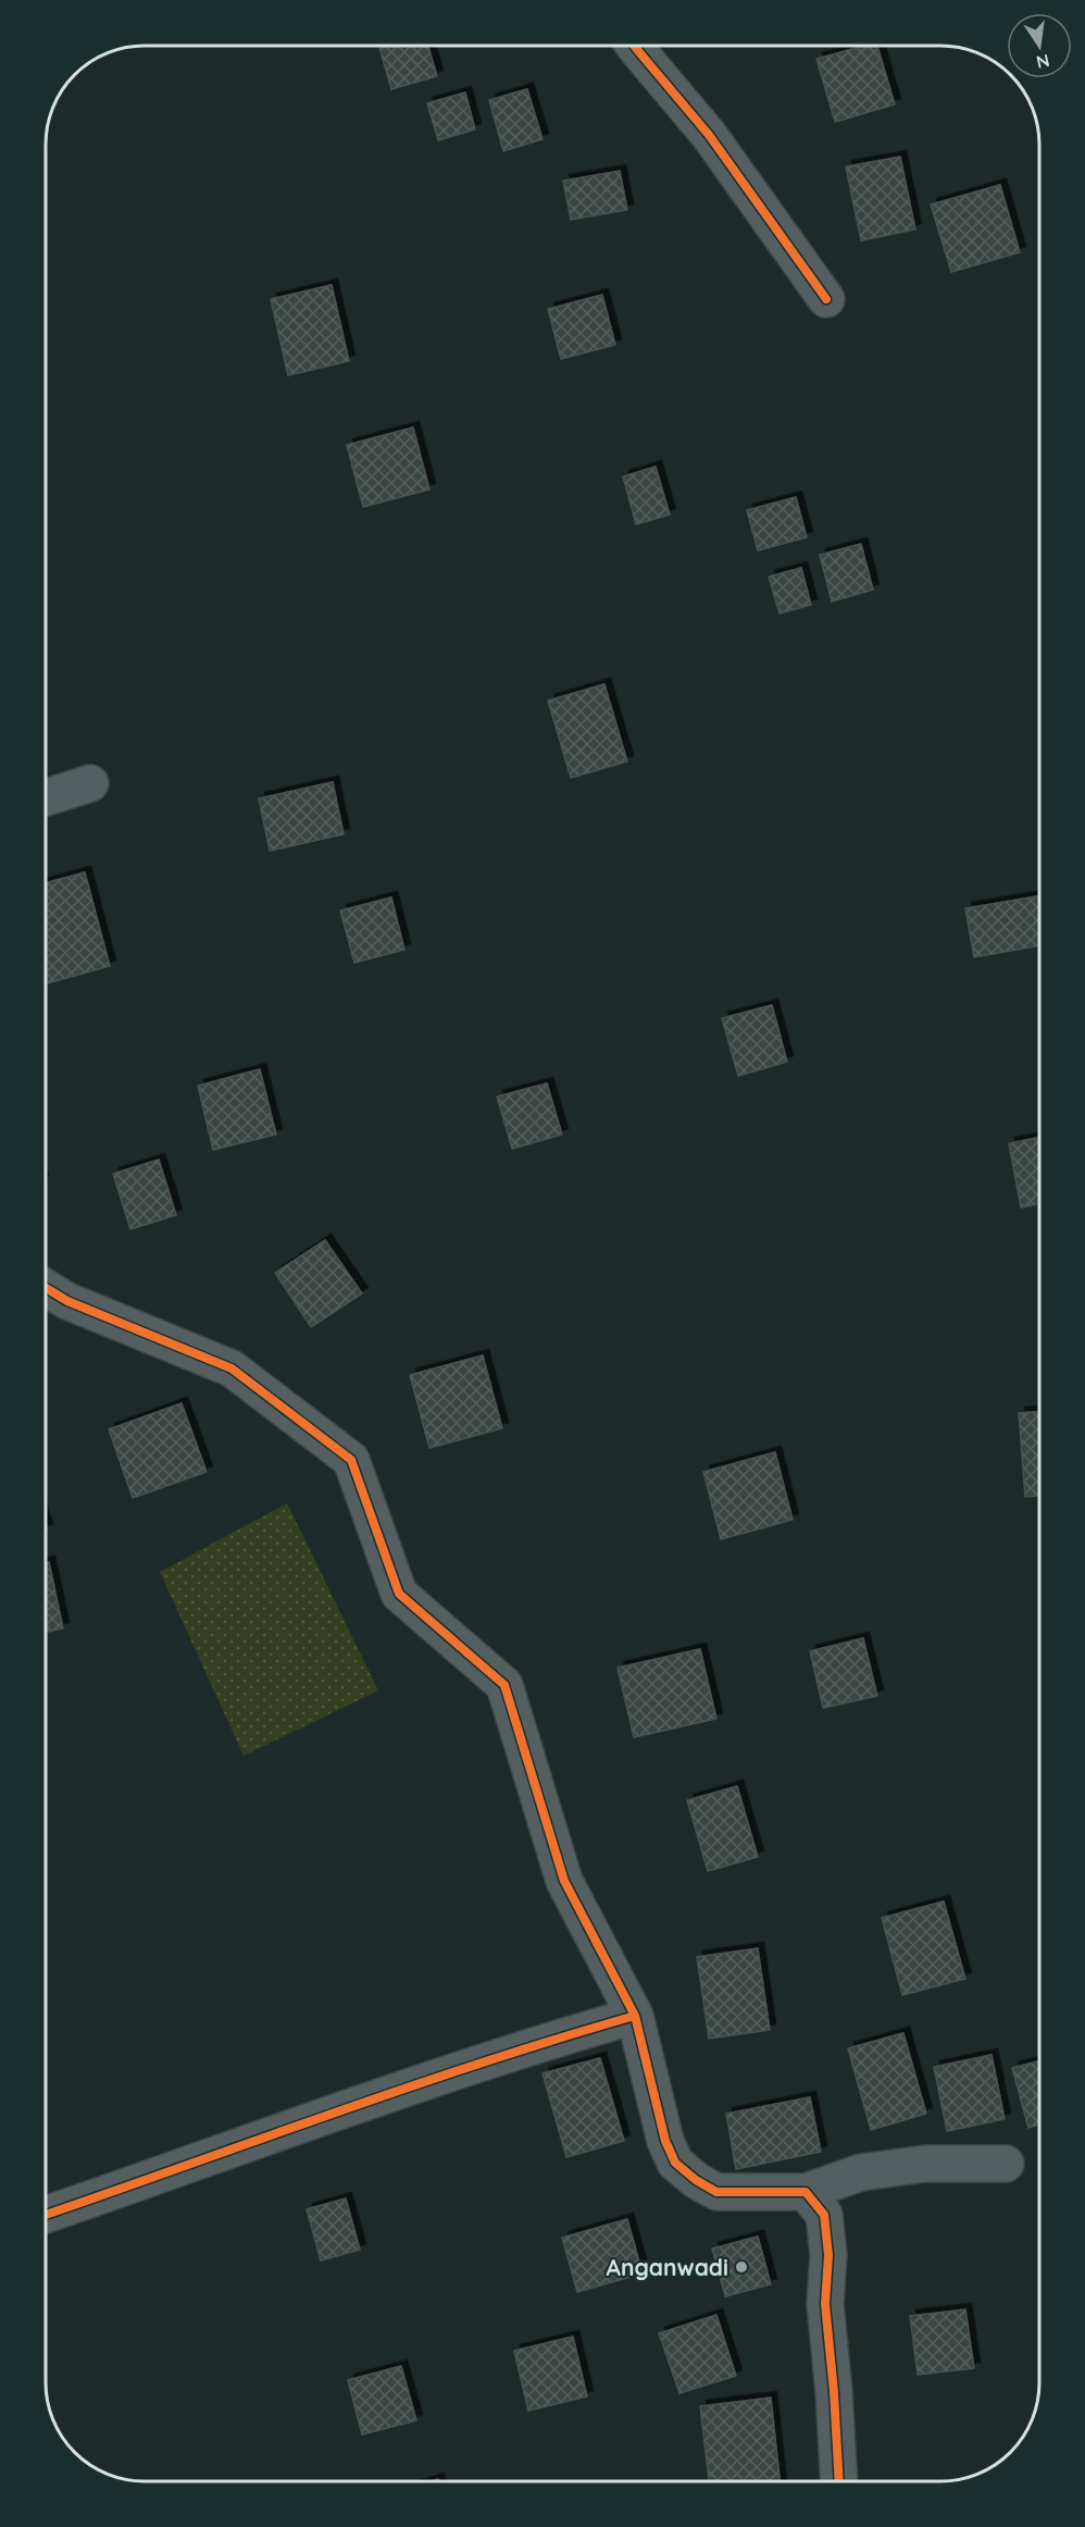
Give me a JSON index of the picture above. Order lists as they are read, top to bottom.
{
  "places": ["Anganwadi"],
  "north": "bottom"
}
